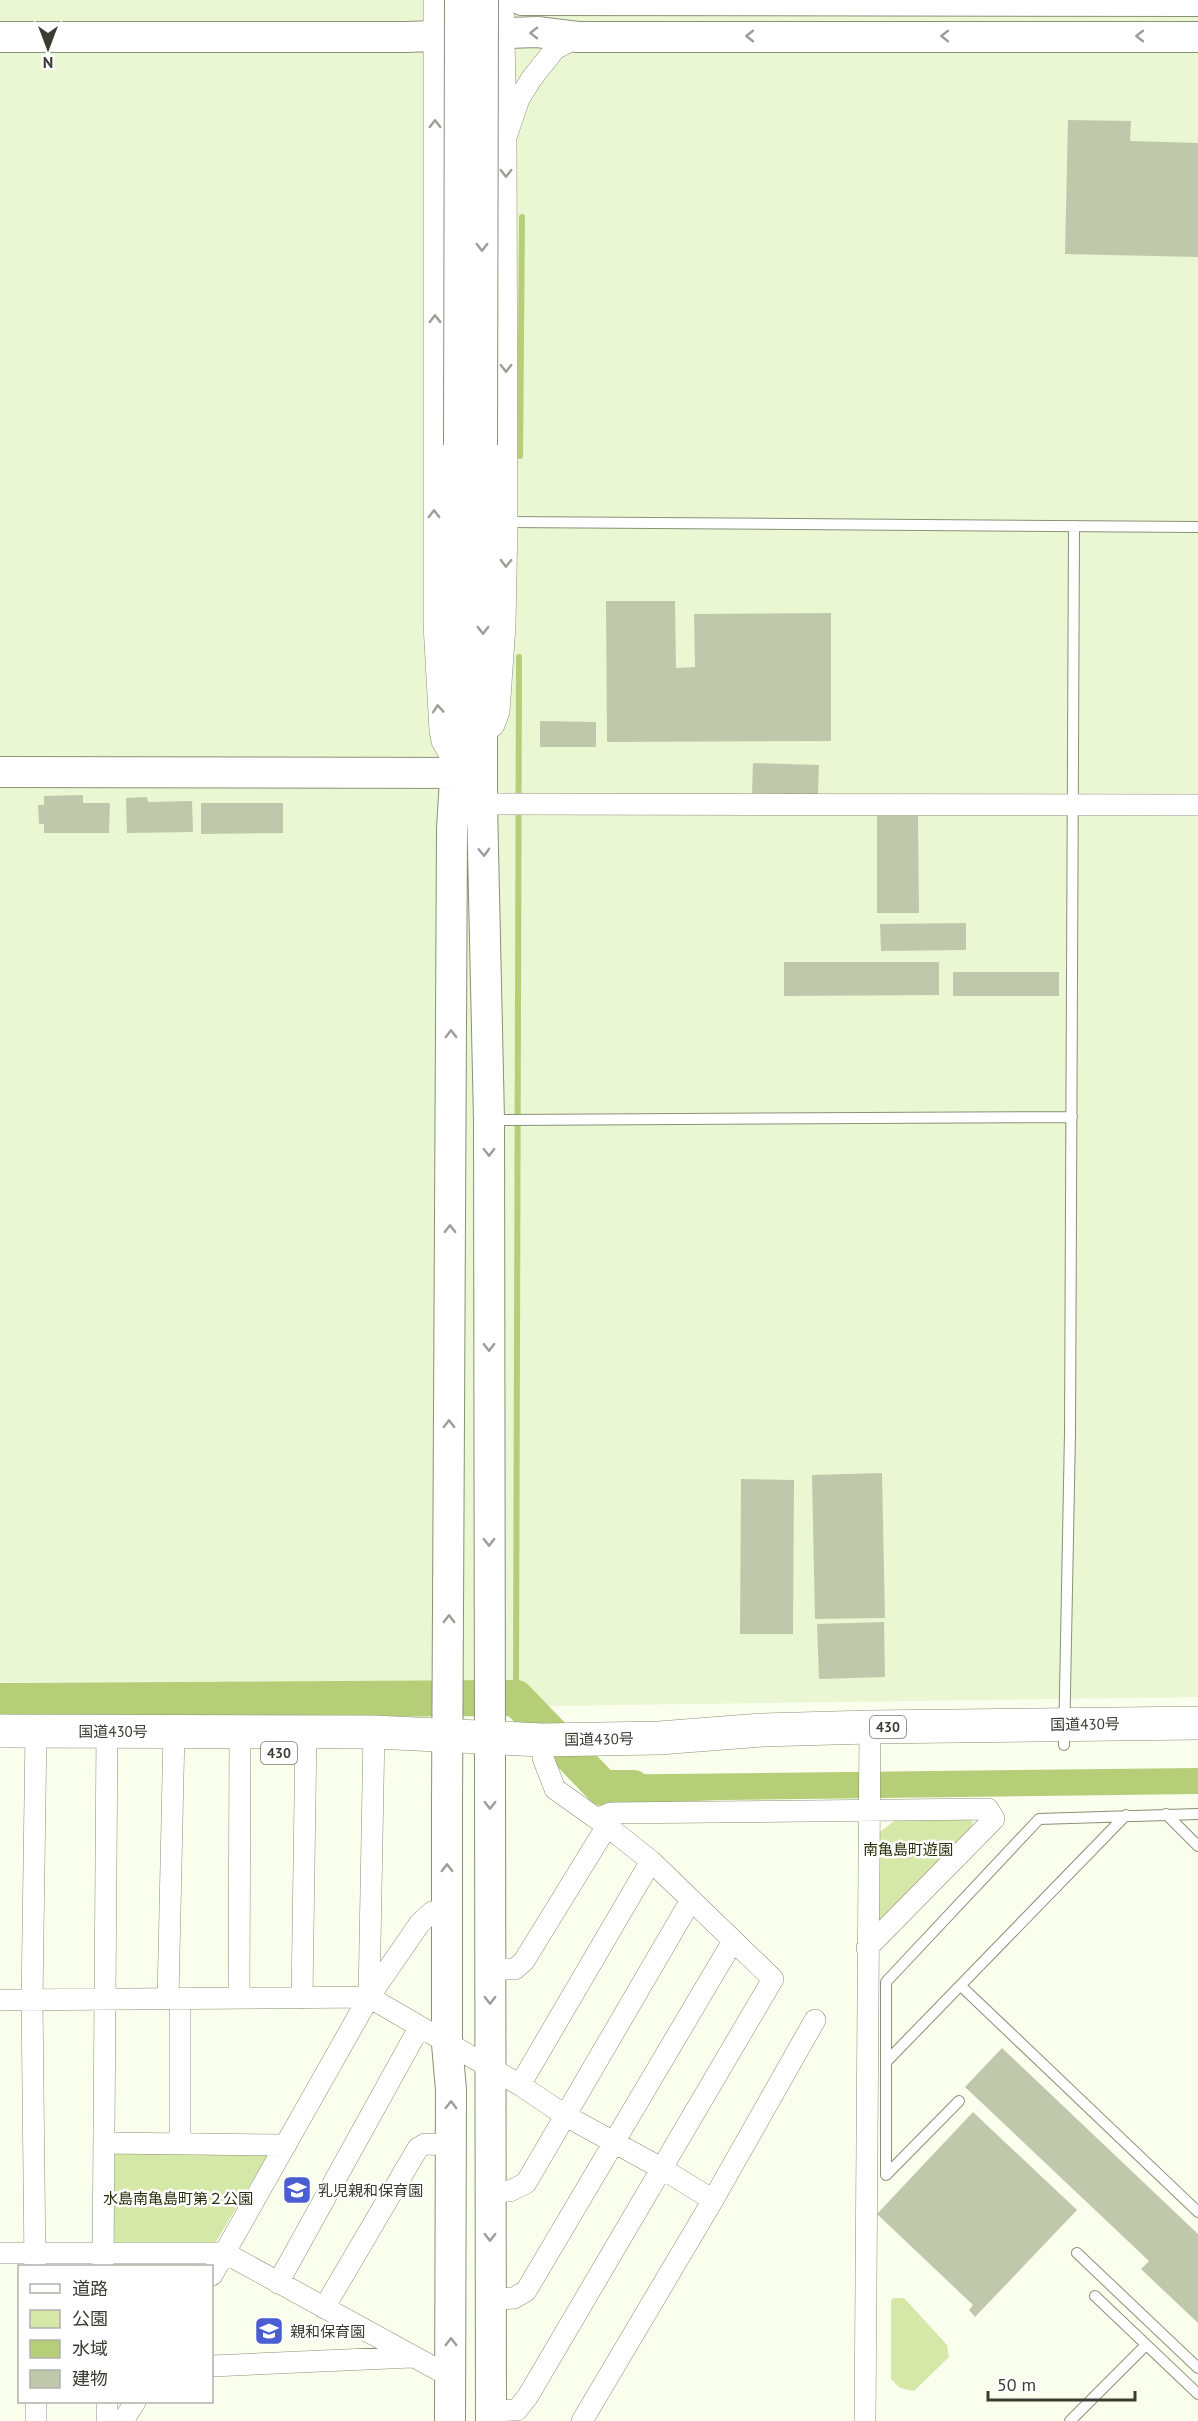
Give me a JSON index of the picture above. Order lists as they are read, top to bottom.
{
  "streets": {
    "highway": ["国道430号", "430"]
  },
  "parks": ["南亀島町遊園", "水島南亀島町第２公園"],
  "places": {
    "school or university": ["乳児親和保育園", "親和保育園"]
  },
  "legend": [
    "道路",
    "公園",
    "水域",
    "建物"
  ],
  "scale_bar": "50 m",
  "north": "bottom"
}
